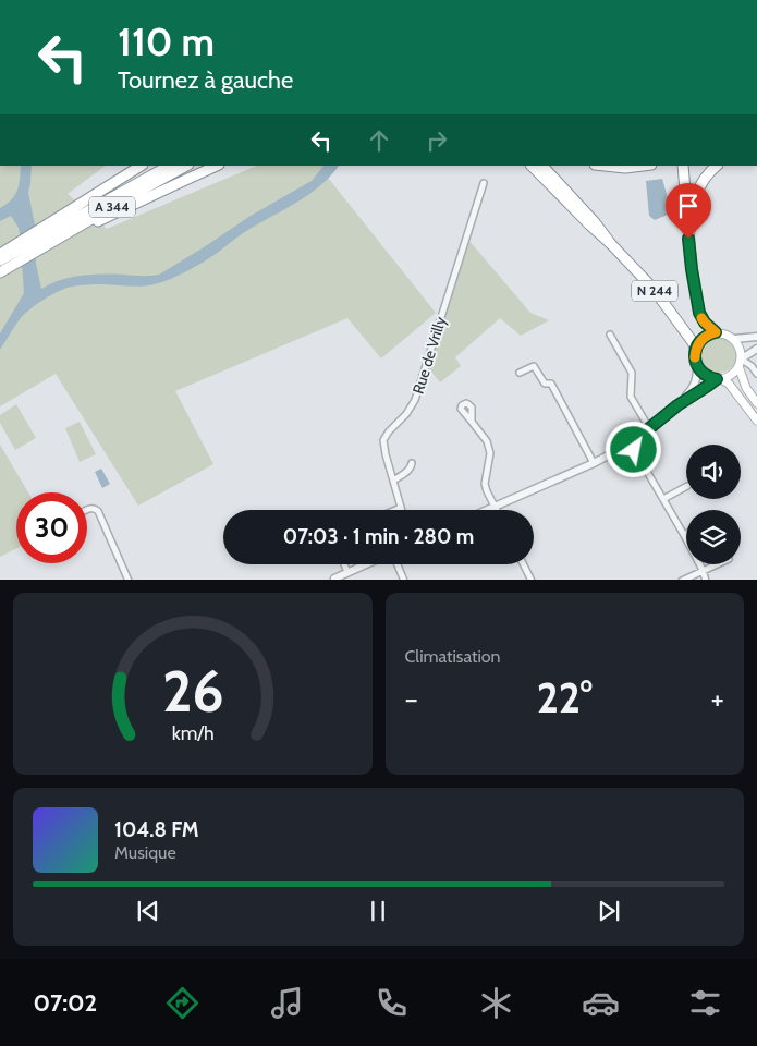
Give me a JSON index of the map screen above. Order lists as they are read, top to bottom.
{
  "streets": {
    "highway": ["A 344", "N 244"],
    "street": ["Rue de Vrilly"]
  },
  "page": {
    "turn": ["110 m", "Tournez à gauche"],
    "limit": "30",
    "trip": "07:03 · 1 min · 280 m",
    "tile": "Climatisation",
    "heat": ["−", "22°", "+"],
    "song": ["104.8 FM", "Musique"],
    "tabs": "07:02",
    "gauge": ["26", "km/h"]
  }
}
